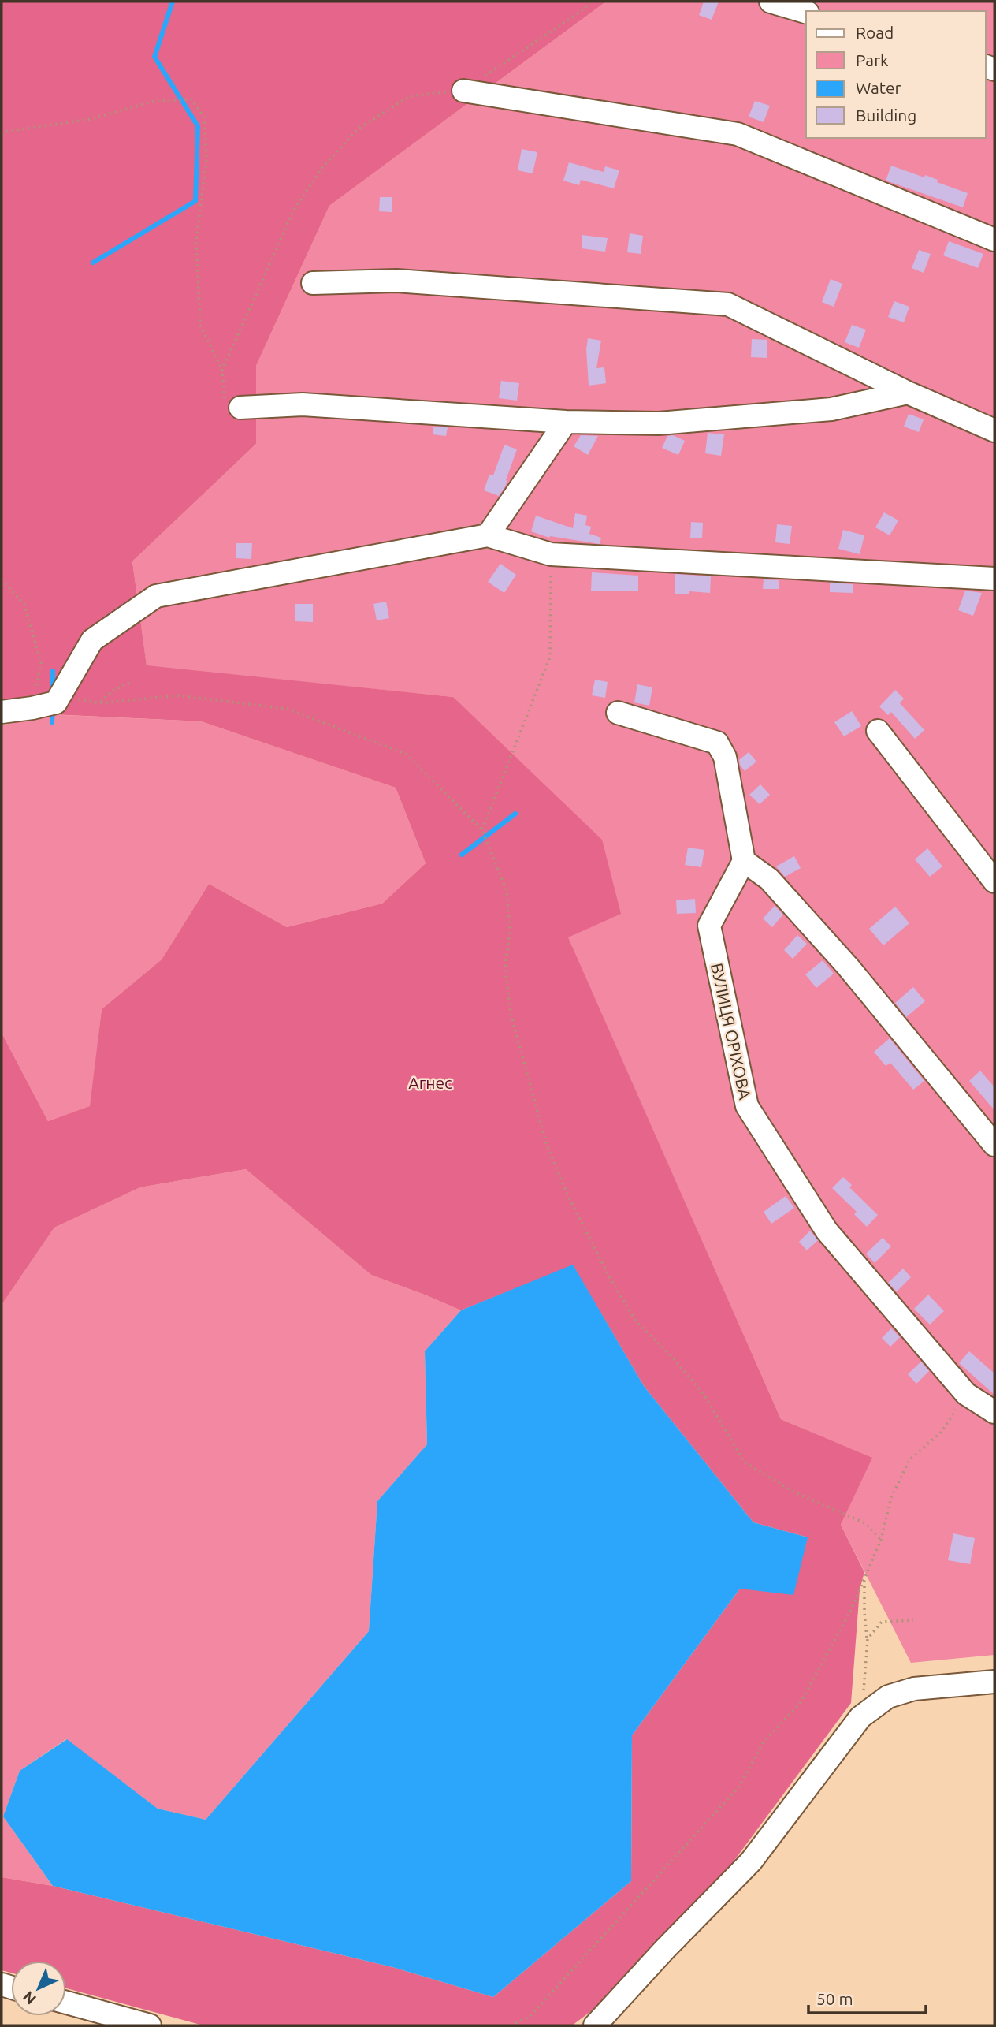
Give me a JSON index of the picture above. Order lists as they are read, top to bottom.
{
  "streets": {
    "street": ["ВУЛИЦЯ ОРІХОВА"]
  },
  "parks": ["Агнес"],
  "legend": [
    "Road",
    "Park",
    "Water",
    "Building"
  ],
  "scale_bar": "50 m",
  "north": "bottom left"
}
